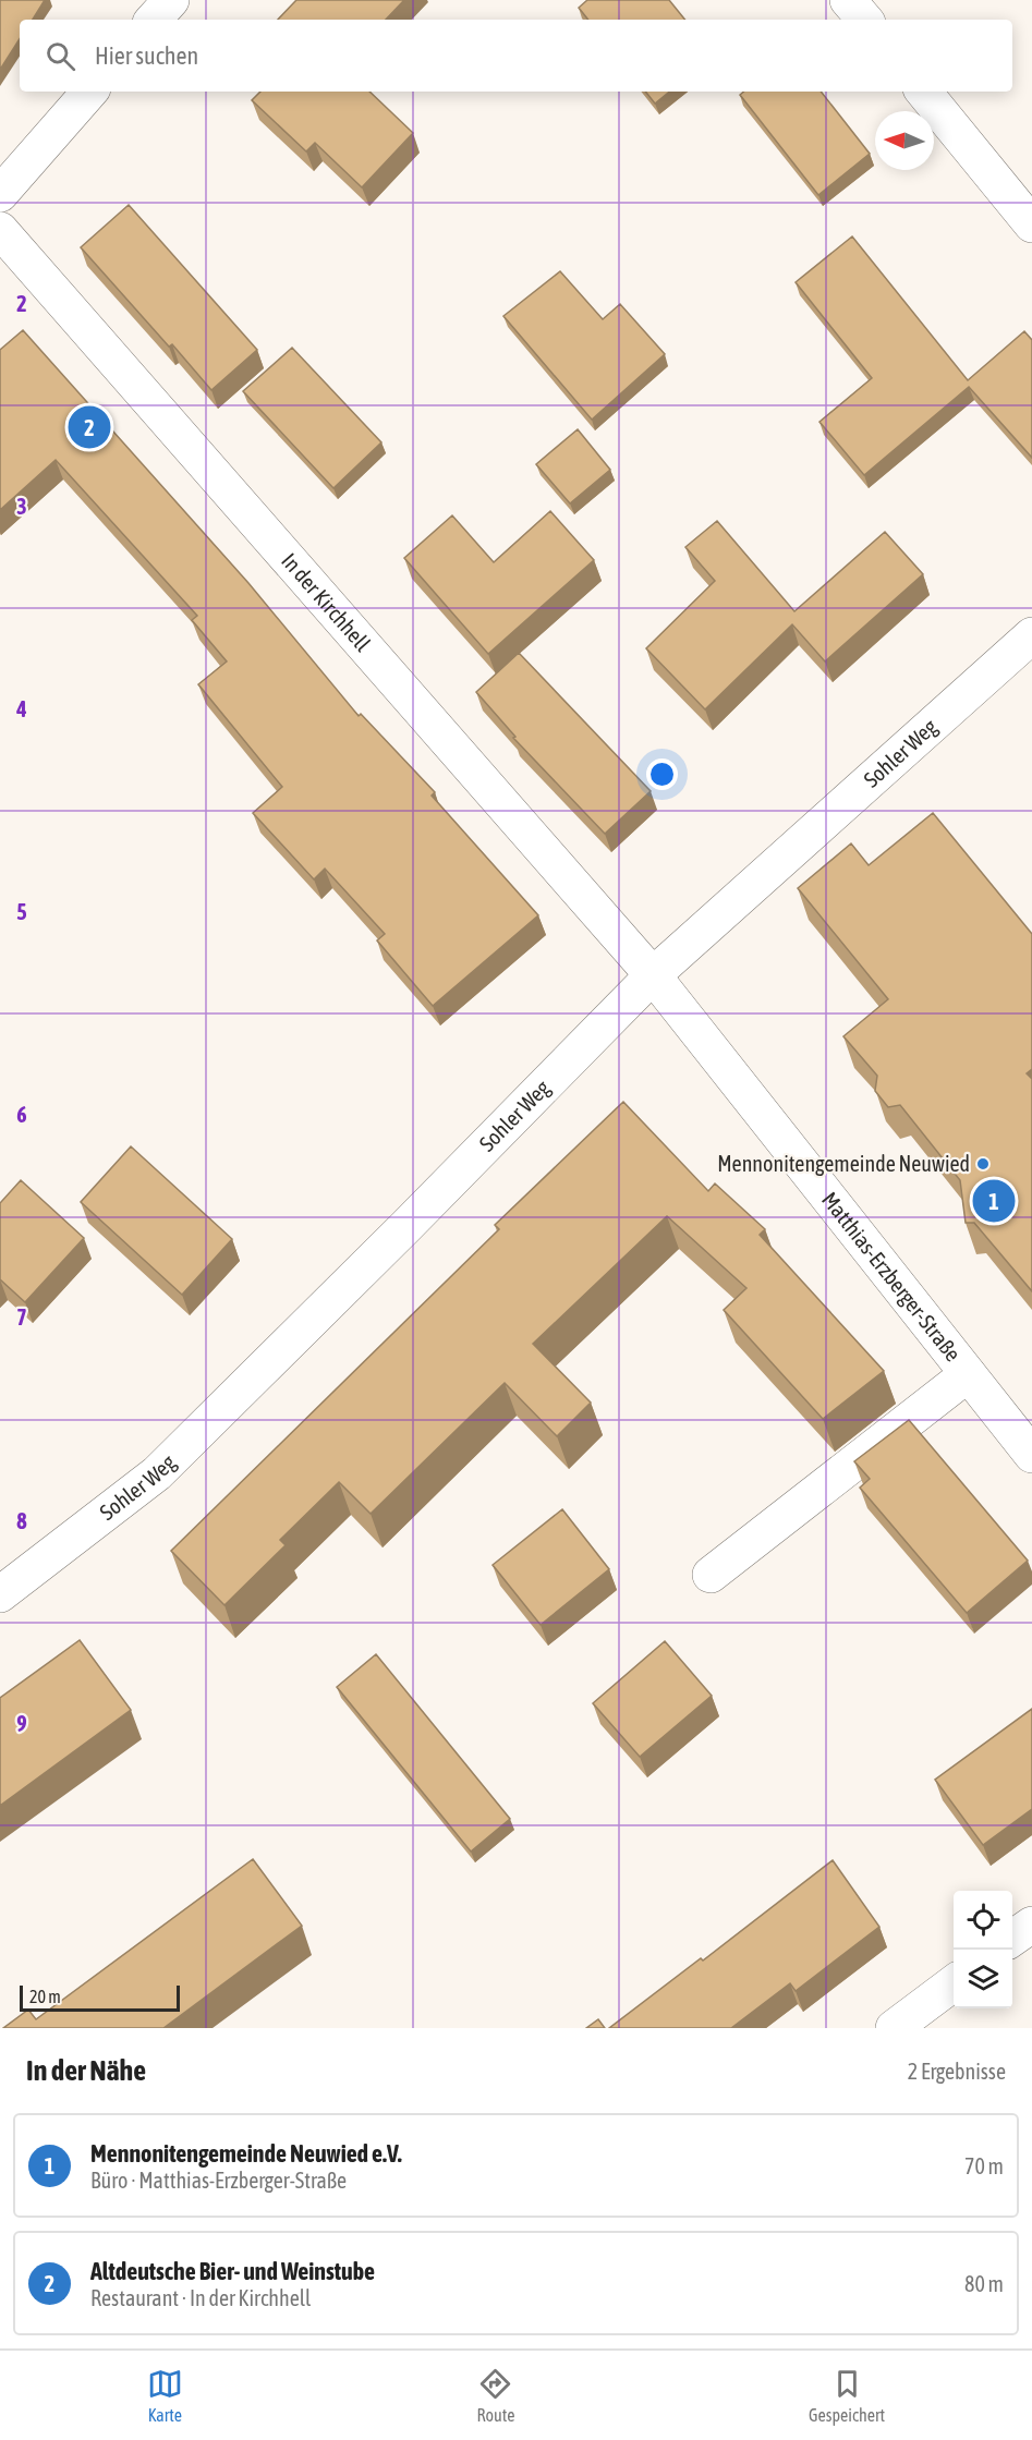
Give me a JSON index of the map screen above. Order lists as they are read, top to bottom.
{
  "streets": {
    "street": ["In der Kirchhell", "Sohler Weg", "Matthias-Erzberger-Straße"]
  },
  "crossings": [
    ["In der Kirchhell", "Sohler Weg"],
    ["In der Kirchhell", "Matthias-Erzberger-Straße"],
    ["Sohler Weg", "Matthias-Erzberger-Straße"]
  ],
  "places": ["Mennonitengemeinde Neuwied"],
  "scale_bar": "20 m",
  "north": "left",
  "page": {
    "search": "Hier suchen",
    "pins": ["2", "1"],
    "scale": "20 m",
    "heading": ["In der Nähe", "2 Ergebnisse"],
    "list": [
      {
        "mark": "1",
        "name": "Mennonitengemeinde Neuwied e.V.",
        "note": "Büro · Matthias-Erzberger-Straße",
        "value": "70 m"
      },
      {
        "mark": "2",
        "name": "Altdeutsche Bier- und Weinstube",
        "note": "Restaurant · In der Kirchhell",
        "value": "80 m"
      }
    ],
    "nav": ["Karte", "Route", "Gespeichert"]
  },
  "grid": {
    "rows": [
      "2",
      "3",
      "4",
      "5",
      "6",
      "7",
      "8",
      "9"
    ]
  }
}
